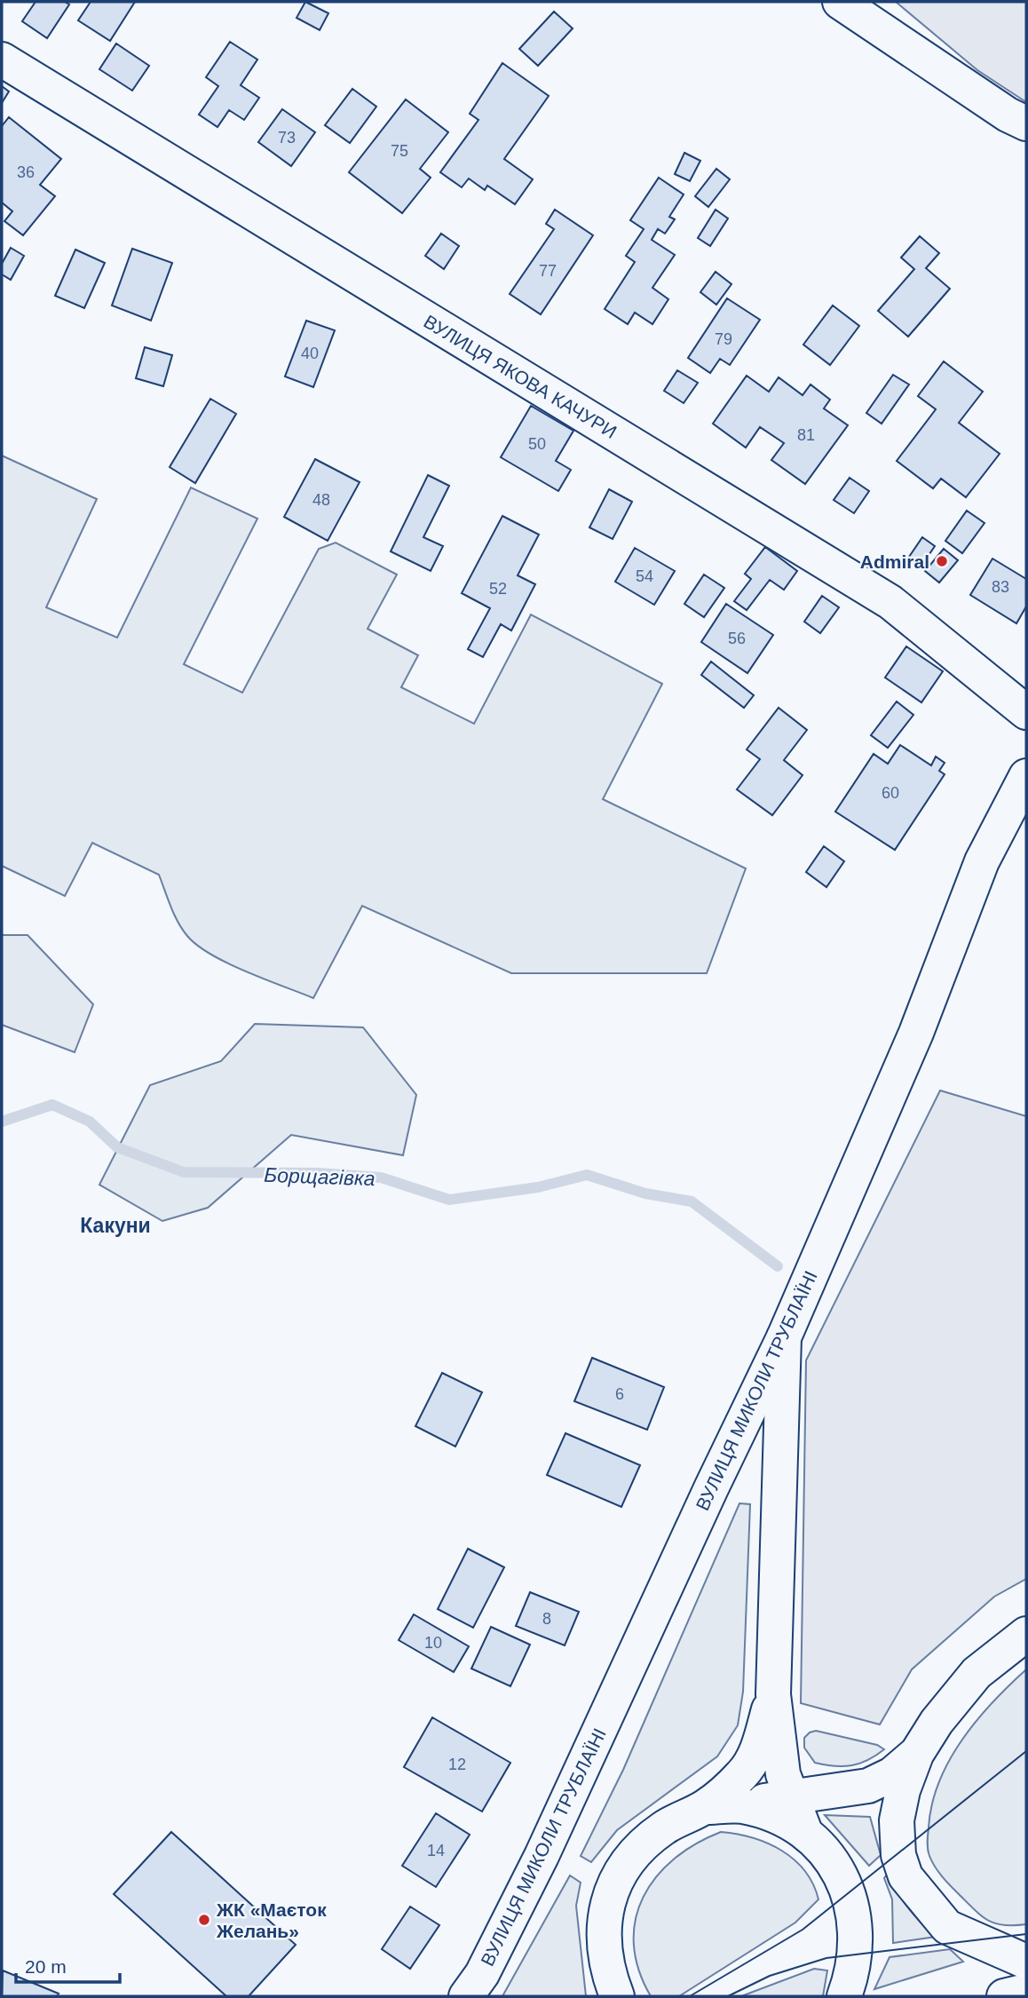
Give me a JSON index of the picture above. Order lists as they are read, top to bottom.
{
  "streets": {
    "street": ["ВУЛИЦЯ ЯКОВА КАЧУРИ", "ВУЛИЦЯ МИКОЛИ ТРУБЛАЇНІ"]
  },
  "districts": ["Какуни"],
  "water": ["Борщагівка"],
  "places": ["Admiral", "ЖК «Маєток Желань»"],
  "house_numbers": [
    "73",
    "75",
    "36",
    "77",
    "79",
    "40",
    "81",
    "50",
    "48",
    "54",
    "83",
    "52",
    "56",
    "60",
    "6",
    "8",
    "10",
    "12",
    "14"
  ],
  "scale_bar": "20 m"
}
